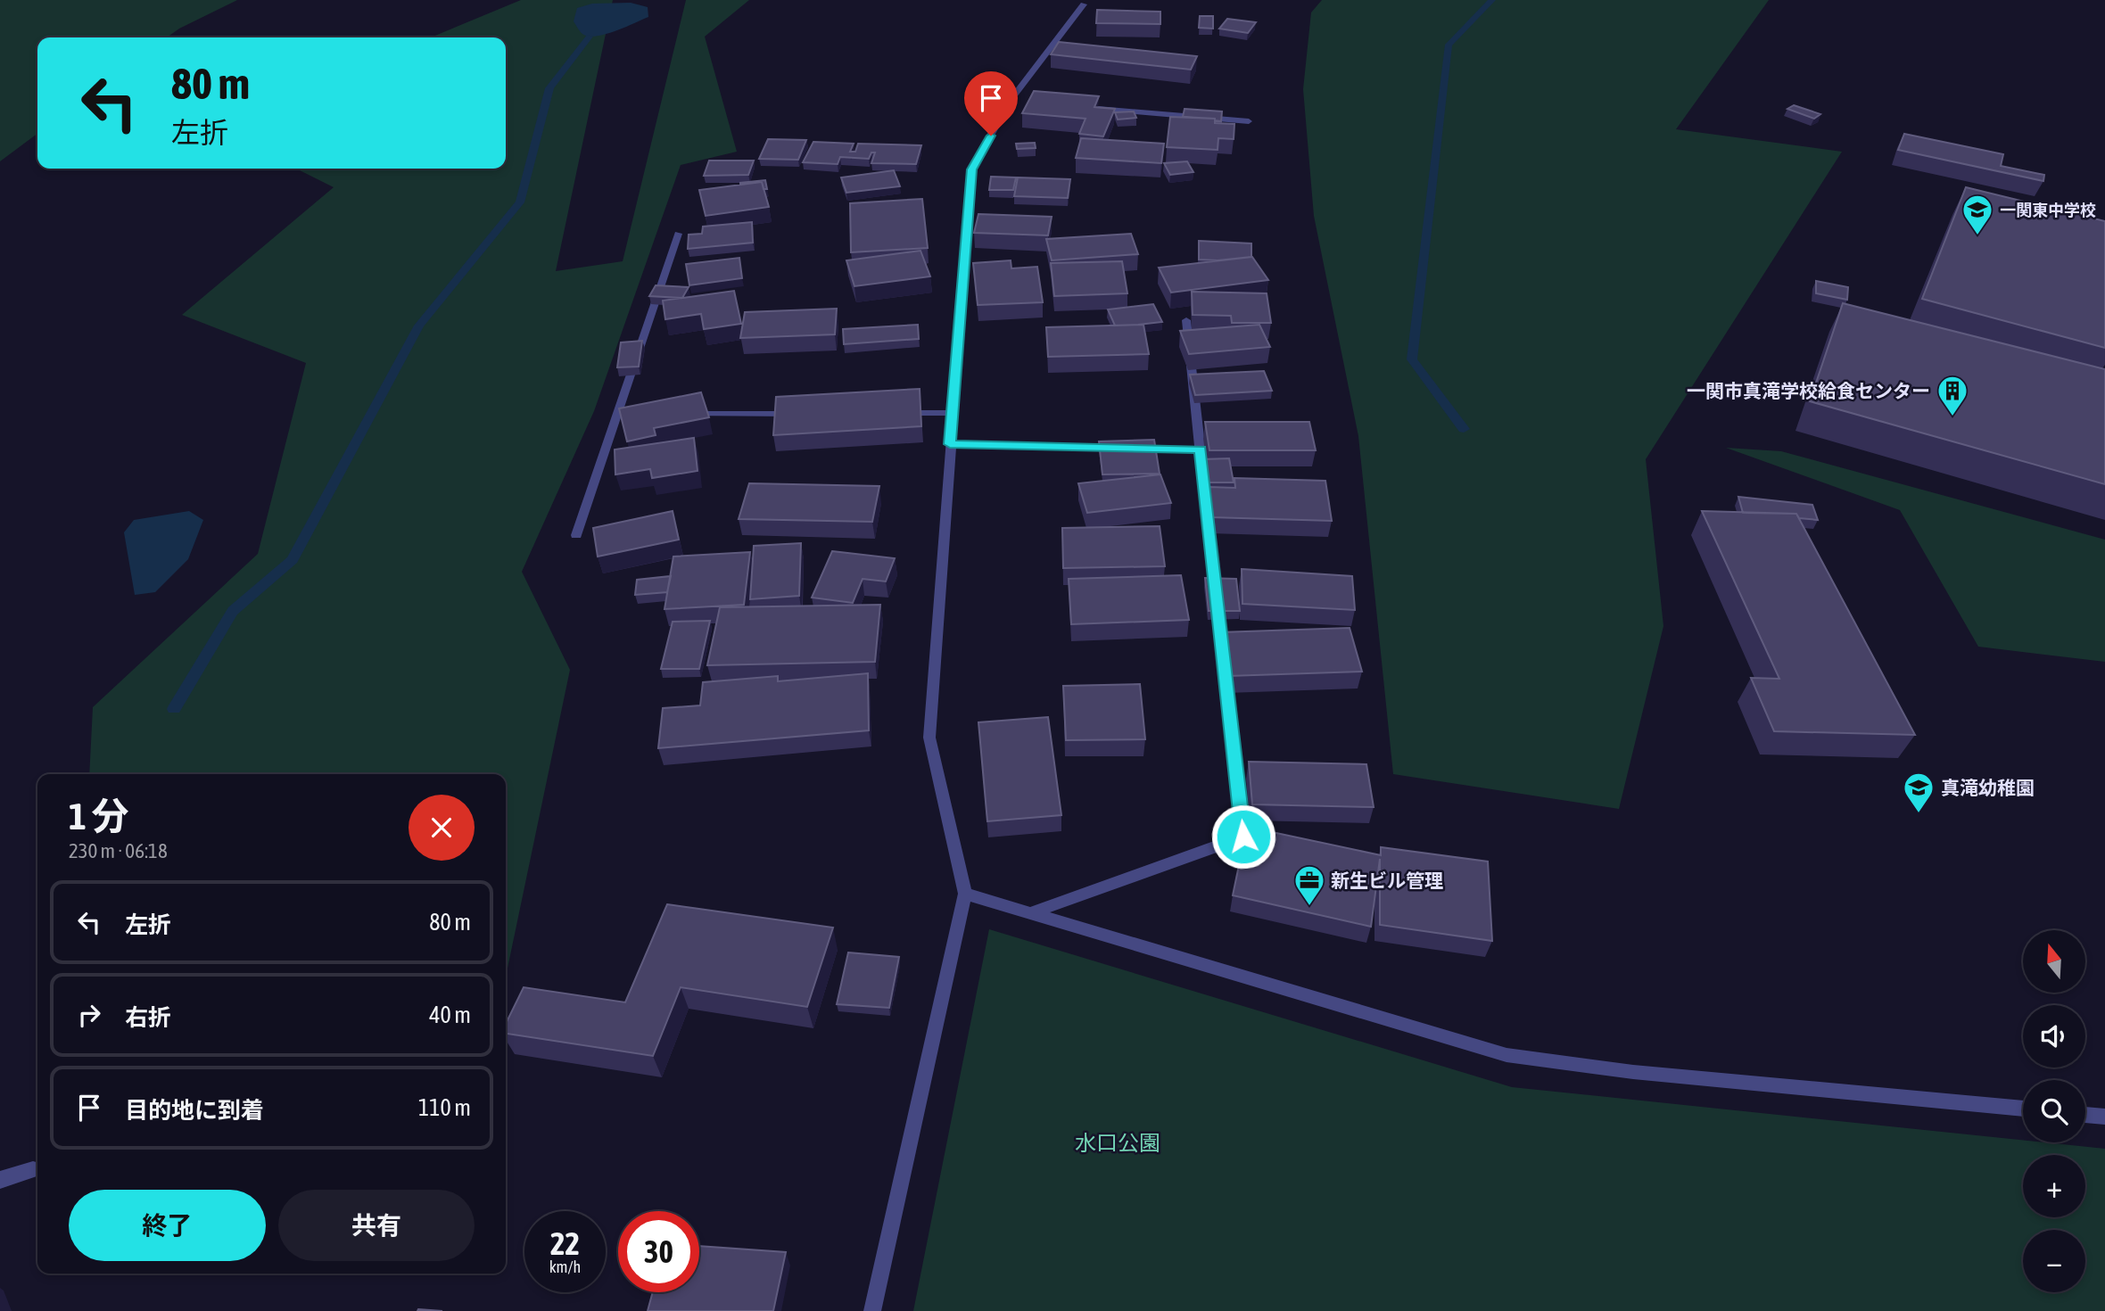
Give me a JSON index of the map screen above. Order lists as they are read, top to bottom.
{
  "parks": ["水口公園"],
  "places": {
    "school or university": ["一関東中学校", "真滝幼稚園"],
    "building": ["一関市真滝学校給食センター"],
    "office": ["新生ビル管理"]
  },
  "north": "top",
  "page": {
    "turn": ["80 m", "左折"],
    "heading": ["1 分", "230 m · 06:18"],
    "list": [
      {
        "name": "左折",
        "value": "80 m"
      },
      {
        "name": "右折",
        "value": "40 m"
      },
      {
        "name": "目的地に到着",
        "value": "110 m"
      }
    ],
    "map_buttons": ["+", "−"],
    "buttons": ["終了", "共有"],
    "speed": "22 km/h",
    "limit": "30"
  }
}
